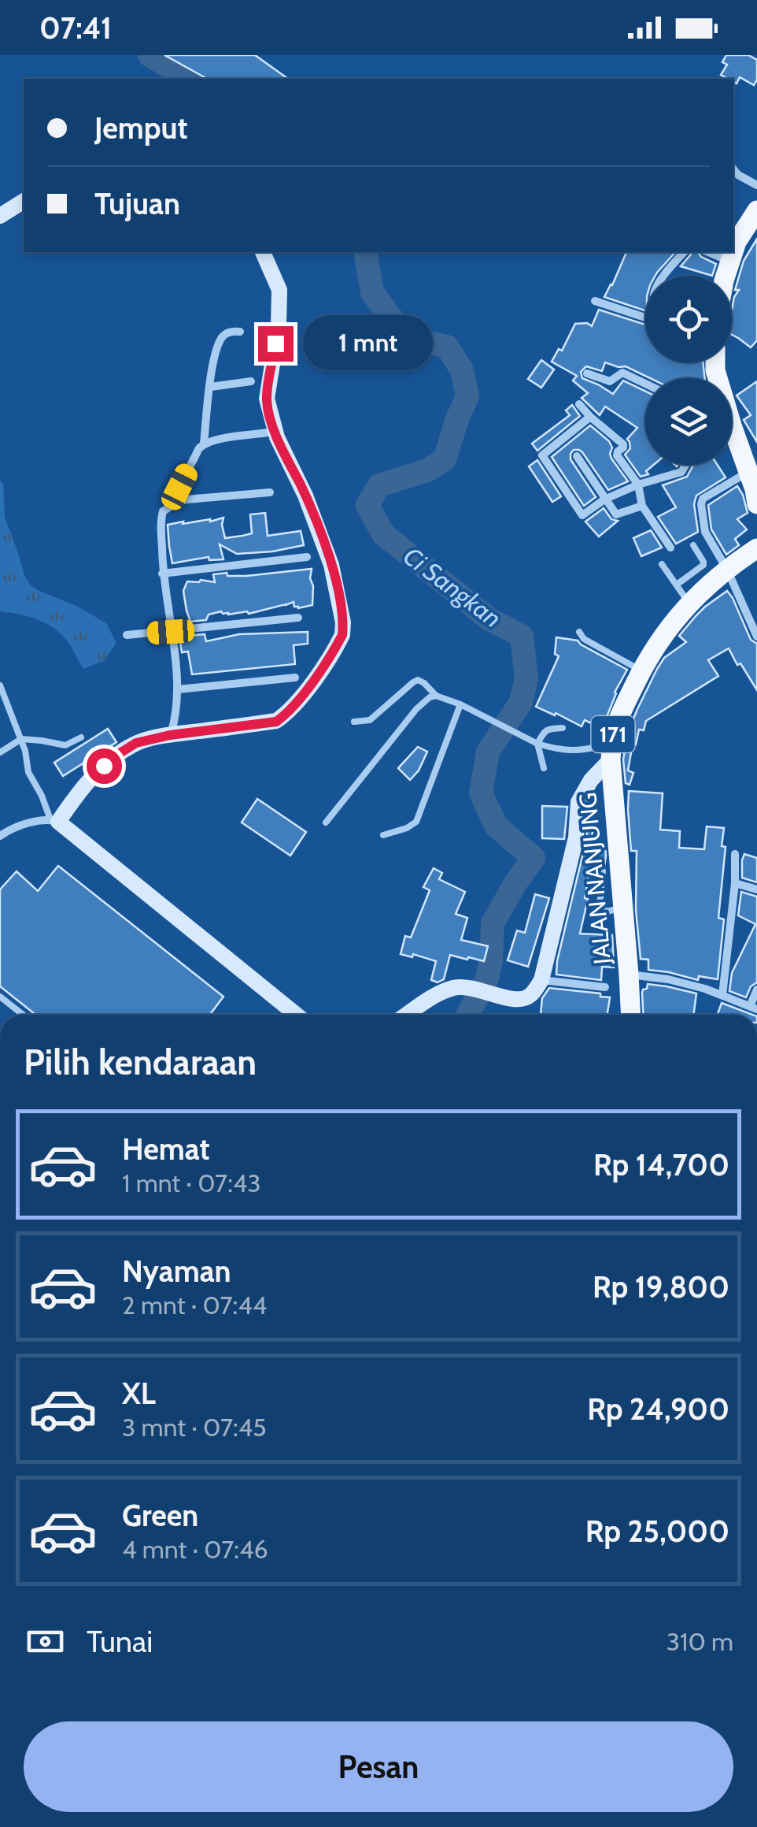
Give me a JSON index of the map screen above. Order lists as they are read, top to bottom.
{
  "streets": {
    "main road": ["171", "JALAN NANJUNG"]
  },
  "water": ["Ci Sangkan"],
  "page": {
    "status": "07:41",
    "banner": ["Jemput", "Tujuan"],
    "bubble": "1 mnt",
    "heading": "Pilih kendaraan",
    "list": [
      {
        "name": "Hemat",
        "note": "1 mnt · 07:43",
        "value": "Rp 14,700"
      },
      {
        "name": "Nyaman",
        "note": "2 mnt · 07:44",
        "value": "Rp 19,800"
      },
      {
        "name": "XL",
        "note": "3 mnt · 07:45",
        "value": "Rp 24,900"
      },
      {
        "name": "Green",
        "note": "4 mnt · 07:46",
        "value": "Rp 25,000"
      }
    ],
    "pay": ["Tunai", "310 m"],
    "buttons": "Pesan"
  }
}
